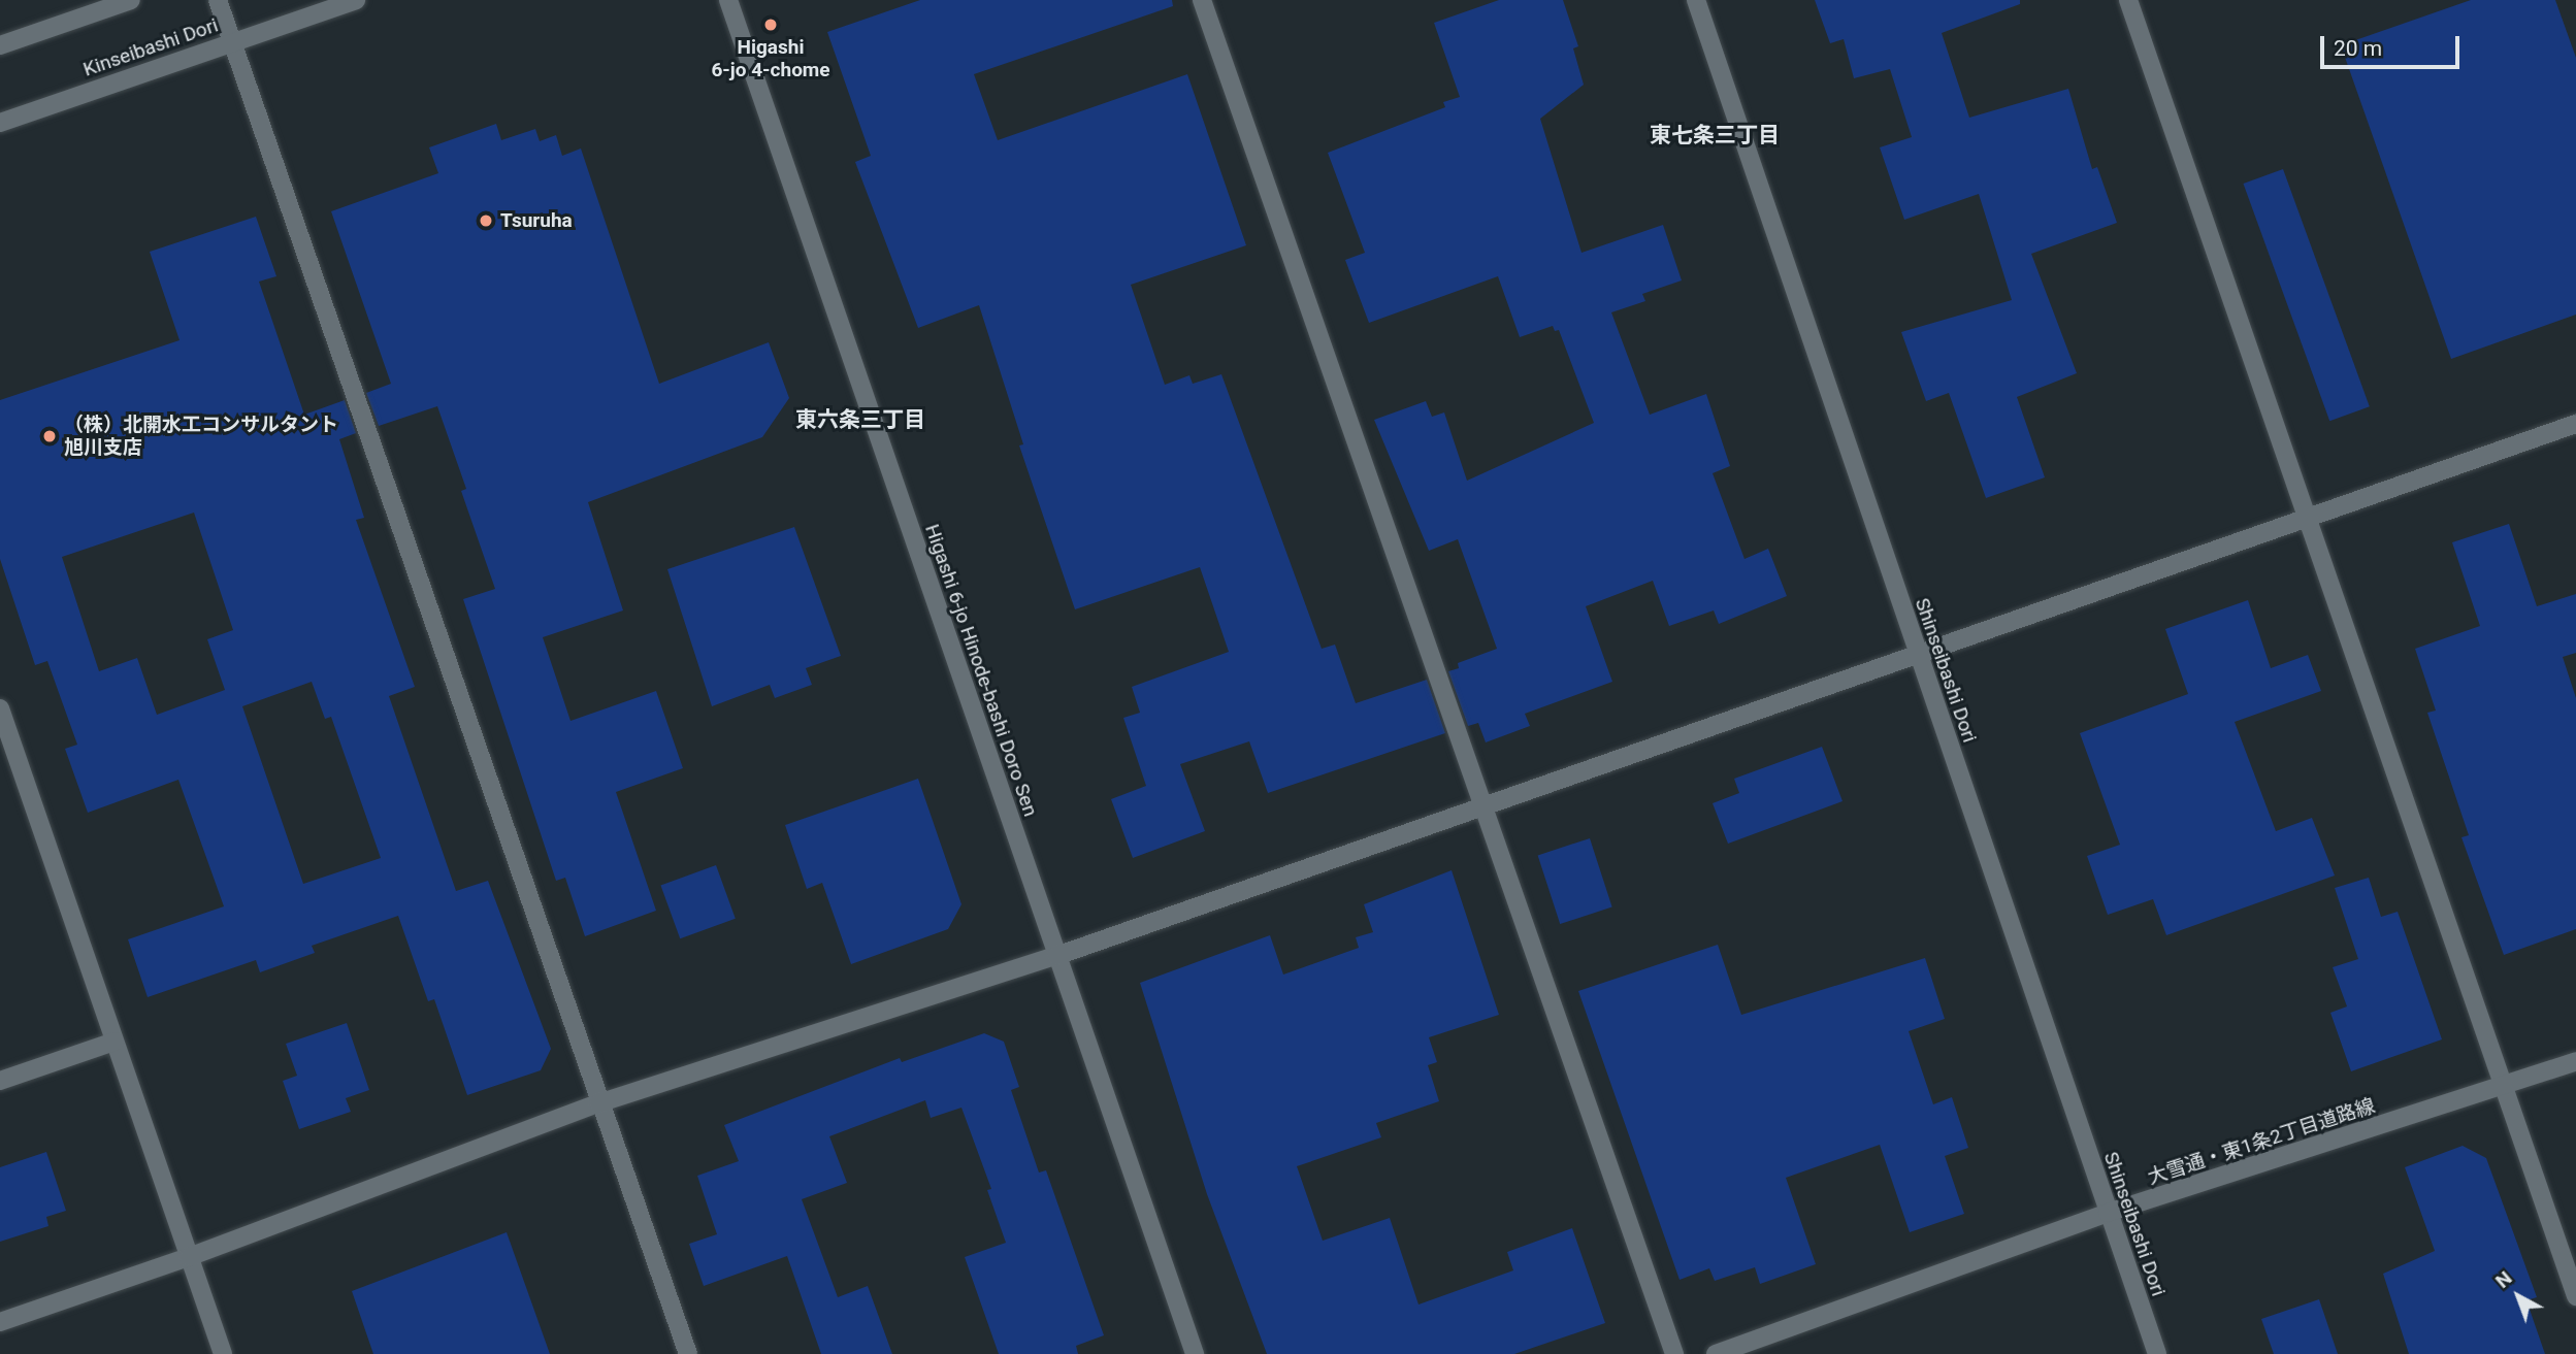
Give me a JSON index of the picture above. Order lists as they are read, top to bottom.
{
  "streets": {
    "street": [
      "Kinseibashi Dori",
      "Higashi 6-jo Hinode-bashi Doro Sen",
      "Shinseibashi Dori",
      "大雪通・東1条2丁目道路線"
    ]
  },
  "crossings": [
    ["Shinseibashi Dori", "大雪通・東1条2丁目道路線"]
  ],
  "districts": ["東七条三丁目", "東六条三丁目"],
  "places": ["Higashi 6-jo 4-chome", "Tsuruha", "（株）北開水工コンサルタント 旭川支店"],
  "scale_bar": "20 m",
  "north": "top left"
}
